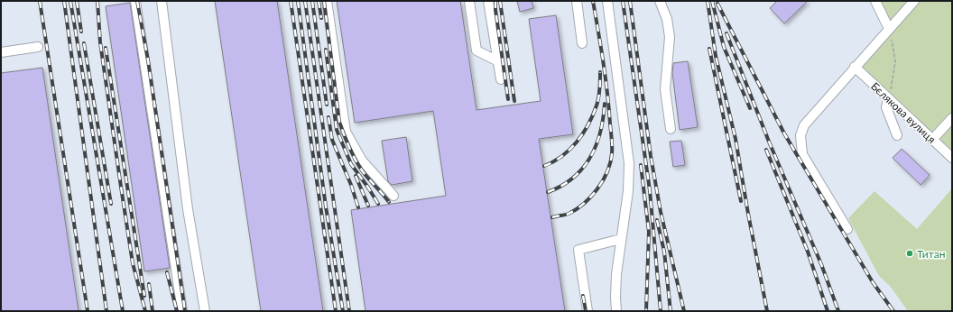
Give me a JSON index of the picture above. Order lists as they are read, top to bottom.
{
  "streets": {
    "street": ["Бєлякова вулиця"]
  },
  "places": ["Титан"]
}
